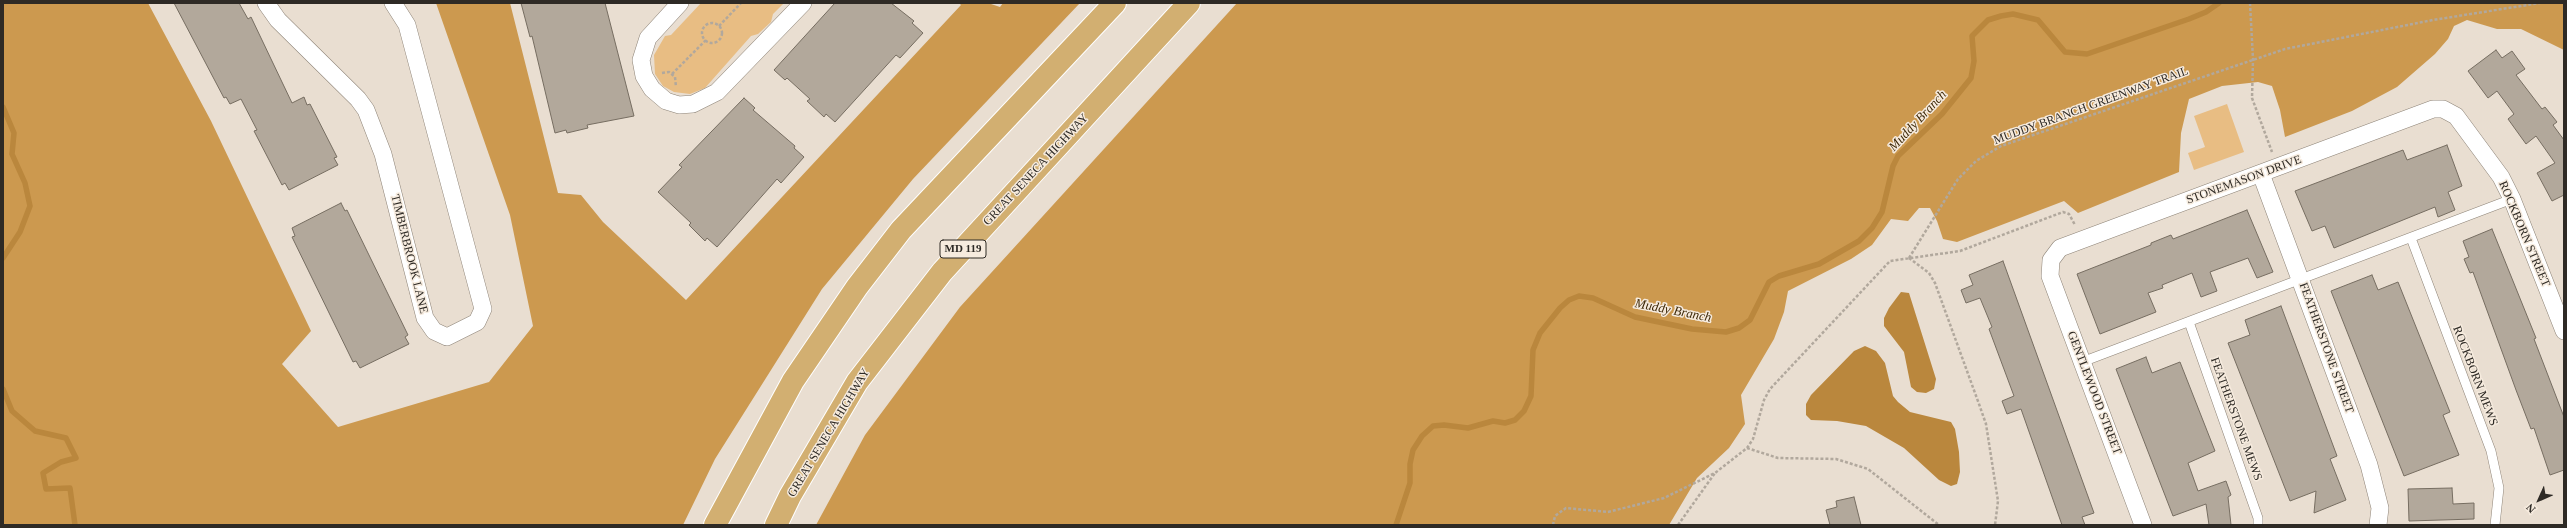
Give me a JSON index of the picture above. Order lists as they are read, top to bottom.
{
  "streets": {
    "main road": ["GREAT SENECA HIGHWAY", "MD 119"],
    "street": [
      "STONEMASON DRIVE",
      "ROCKBORN STREET",
      "TIMBERBROOK LANE",
      "FEATHERSTONE STREET",
      "GENTLEWOOD STREET"
    ],
    "lane": ["ROCKBORN MEWS", "FEATHERSTONE MEWS"],
    "path": ["MUDDY BRANCH GREENWAY TRAIL"]
  },
  "crossings": [
    ["STONEMASON DRIVE", "ROCKBORN STREET"],
    ["STONEMASON DRIVE", "FEATHERSTONE STREET"],
    ["STONEMASON DRIVE", "GENTLEWOOD STREET"]
  ],
  "water": ["Muddy Branch"],
  "north": "bottom left"
}
